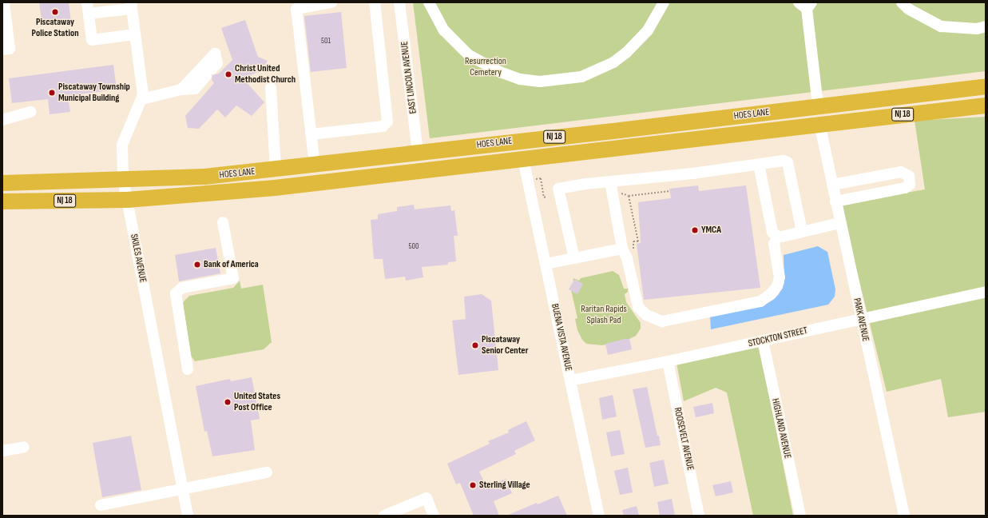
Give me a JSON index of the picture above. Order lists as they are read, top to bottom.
{
  "streets": {
    "highway": ["HOES LANE", "NJ 18"],
    "street": [
      "EAST LINCOLN AVENUE",
      "SKILES AVENUE",
      "PARK AVENUE",
      "BUENA VISTA AVENUE",
      "STOCKTON STREET",
      "HIGHLAND AVENUE",
      "ROOSEVELT AVENUE"
    ]
  },
  "crossings": [
    ["EAST LINCOLN AVENUE", "HOES LANE"],
    ["HOES LANE", "SKILES AVENUE"],
    ["HOES LANE", "PARK AVENUE"],
    ["HOES LANE", "BUENA VISTA AVENUE"],
    ["PARK AVENUE", "STOCKTON STREET"],
    ["BUENA VISTA AVENUE", "STOCKTON STREET"],
    ["STOCKTON STREET", "HIGHLAND AVENUE"],
    ["STOCKTON STREET", "ROOSEVELT AVENUE"]
  ],
  "parks": ["Resurrection Cemetery", "Raritan Rapids Splash Pad"],
  "places": [
    "Piscataway Police Station",
    "Christ United Methodist Church",
    "Piscataway Township Municipal Building",
    "YMCA",
    "Bank of America",
    "Piscataway Senior Center",
    "United States Post Office",
    "Sterling Village"
  ],
  "house_numbers": ["501", "500"]
}
